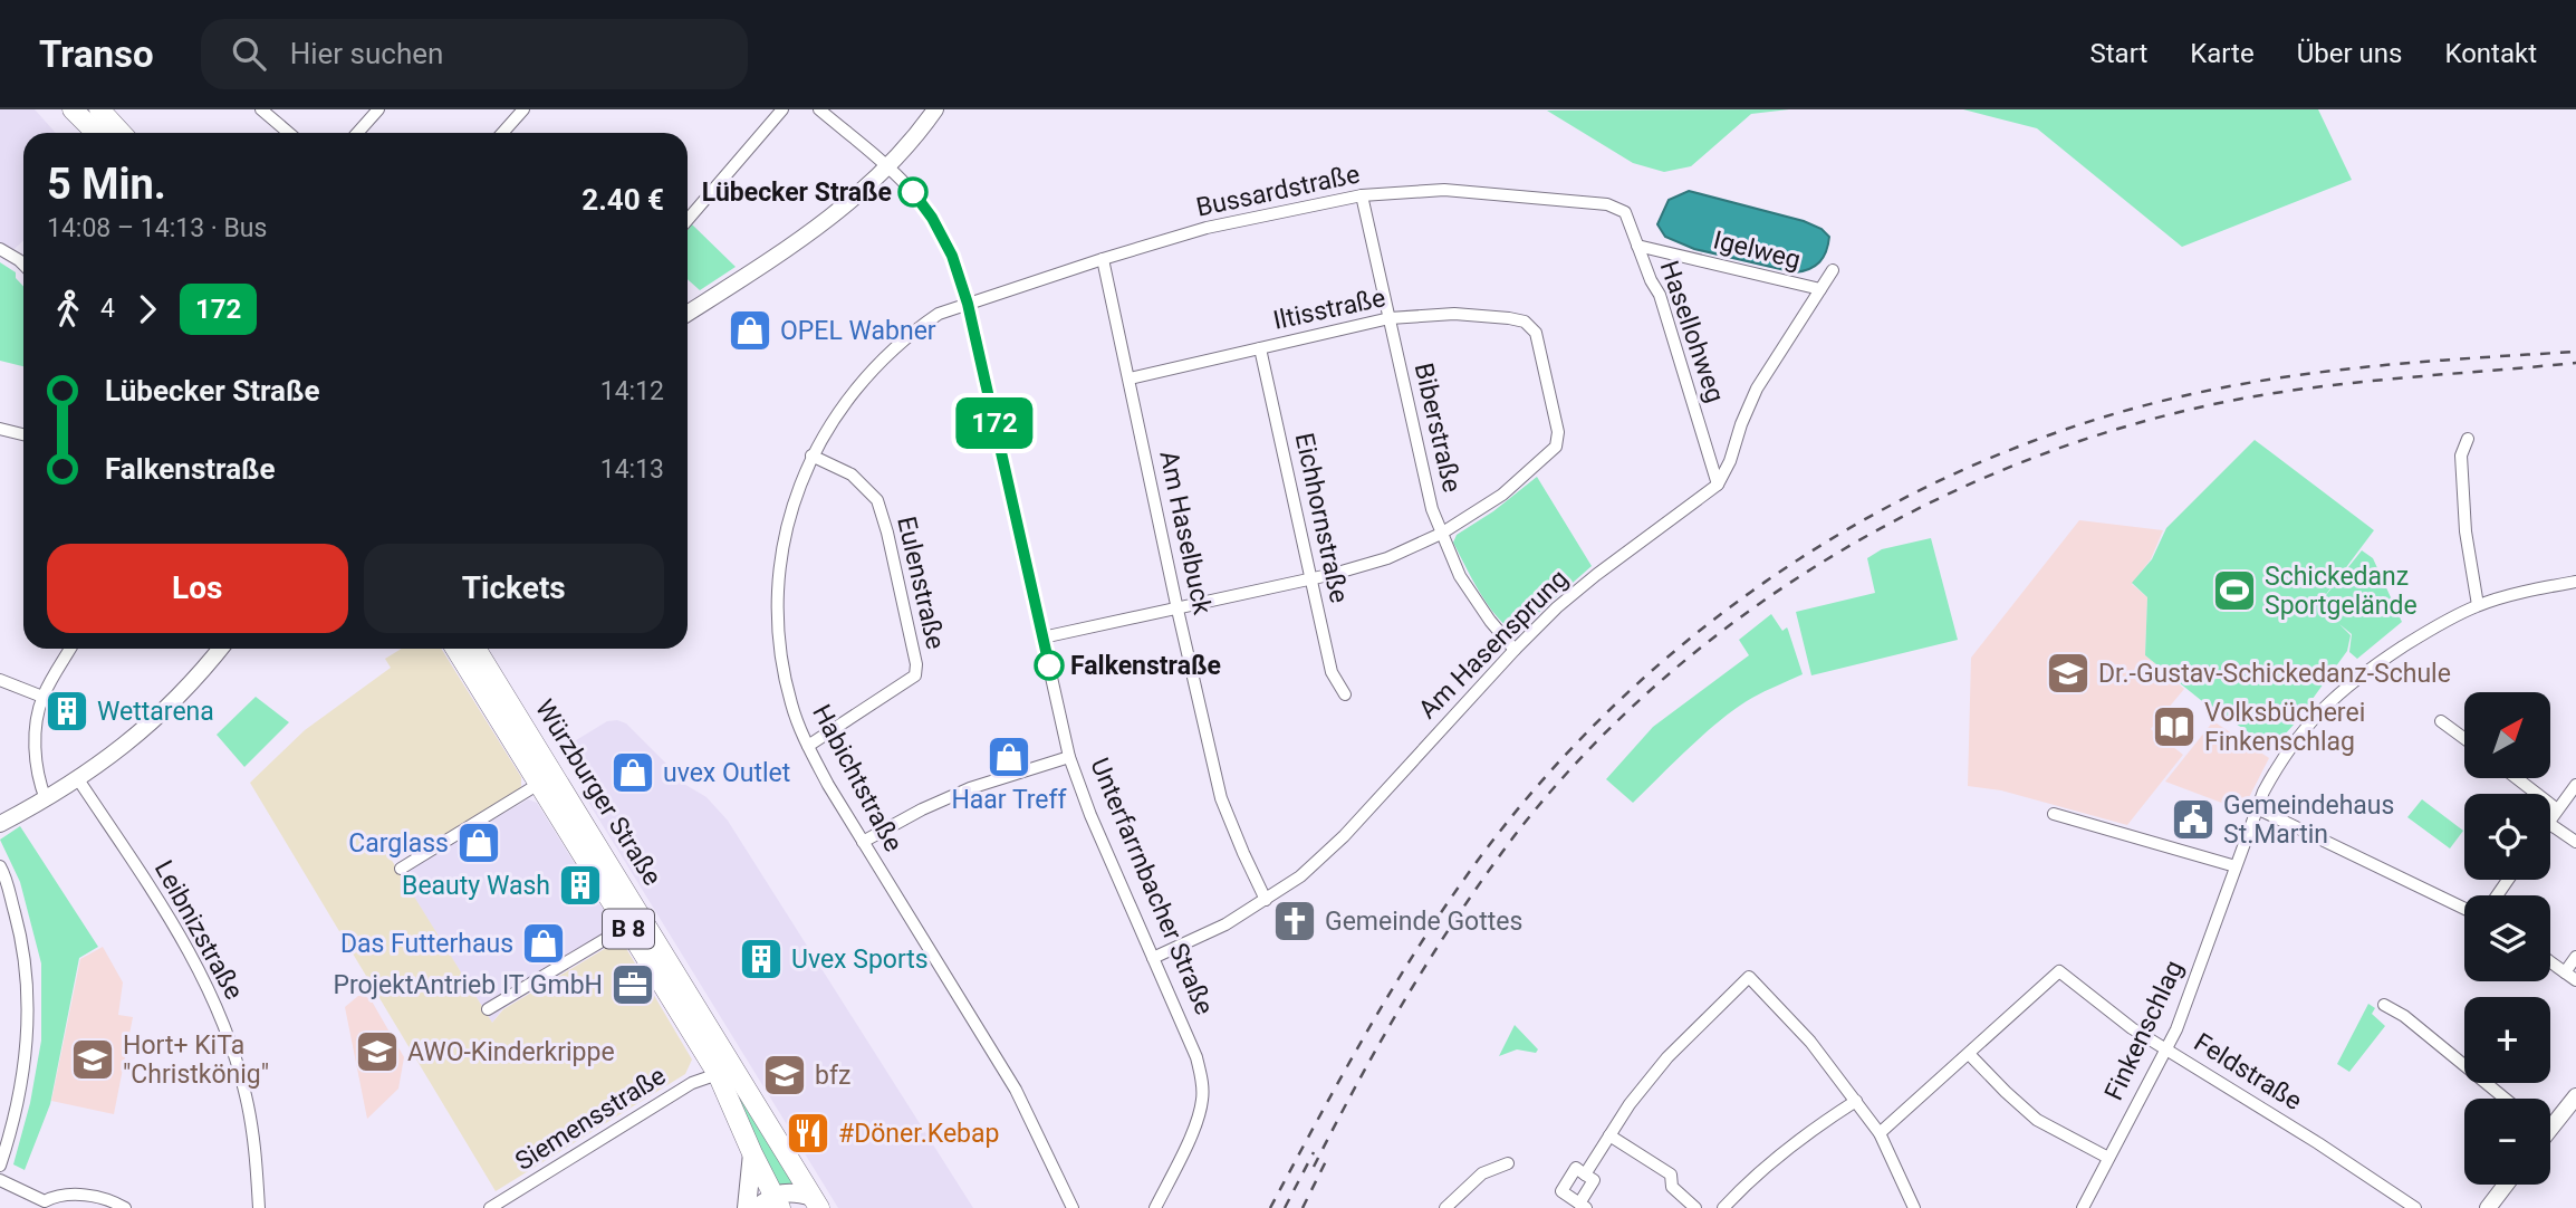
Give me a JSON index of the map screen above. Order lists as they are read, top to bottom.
{
  "streets": {
    "main road": ["Würzburger Straße", "B 8"],
    "street": [
      "Bussardstraße",
      "Igelweg",
      "Iltisstraße",
      "Hasellohweg",
      "Biberstraße",
      "Eichhornstraße",
      "Am Haselbuck",
      "Eulenstraße",
      "Am Hasensprung",
      "Habichtstraße",
      "Unterfarrnbacher Straße",
      "Leibnizstraße",
      "Finkenschlag",
      "Feldstraße",
      "Siemensstraße"
    ]
  },
  "crossings": [
    ["Bussardstraße", "Hasellohweg"],
    ["Bussardstraße", "Biberstraße"],
    ["Bussardstraße", "Am Haselbuck"],
    ["Bussardstraße", "Habichtstraße"],
    ["Bussardstraße", "Unterfarrnbacher Straße"],
    ["Igelweg", "Hasellohweg"],
    ["Igelweg", "Am Hasensprung"],
    ["Iltisstraße", "Biberstraße"],
    ["Iltisstraße", "Eichhornstraße"],
    ["Iltisstraße", "Am Haselbuck"],
    ["Hasellohweg", "Am Hasensprung"],
    ["Biberstraße", "Am Hasensprung"],
    ["Am Haselbuck", "Am Hasensprung"],
    ["Eulenstraße", "Habichtstraße"],
    ["Am Hasensprung", "Unterfarrnbacher Straße"],
    ["Habichtstraße", "Unterfarrnbacher Straße"],
    ["Würzburger Straße", "Siemensstraße"],
    ["Finkenschlag", "Feldstraße"]
  ],
  "places": {
    "other": ["Lübecker Straße", "Falkenstraße"],
    "shop": [
      "OPEL Wabner",
      "Haar Treff",
      "uvex Outlet",
      "Carglass",
      "Das Futterhaus"
    ],
    "sports": ["Schickedanz Sportgelände"],
    "school or university": [
      "Dr.-Gustav-Schickedanz-Schule",
      "AWO-Kinderkrippe",
      "Hort+ KiTa \"Christkönig\"",
      "bfz"
    ],
    "building": ["Wettarena", "Beauty Wash", "Uvex Sports"],
    "library": ["Volksbücherei Finkenschlag"],
    "public building": ["Gemeindehaus St.Martin"],
    "church": ["Gemeinde Gottes"],
    "office": ["ProjektAntrieb IT GmbH"],
    "restaurant": ["#Döner.Kebap"]
  },
  "lines": ["bus line 172"],
  "north": "top right",
  "page": {
    "header": "Transo",
    "search": "Hier suchen",
    "nav": [
      "Start",
      "Karte",
      "Über uns",
      "Kontakt"
    ],
    "on_map": "172",
    "heading": ["5 Min.", "14:08 – 14:13 · Bus", "2.40 €"],
    "legs": ["4", "172"],
    "list": [
      {
        "name": "Lübecker Straße",
        "value": "14:12"
      },
      {
        "name": "Falkenstraße",
        "value": "14:13"
      }
    ],
    "buttons": ["Los", "Tickets"],
    "map_buttons": ["+", "−"]
  }
}
